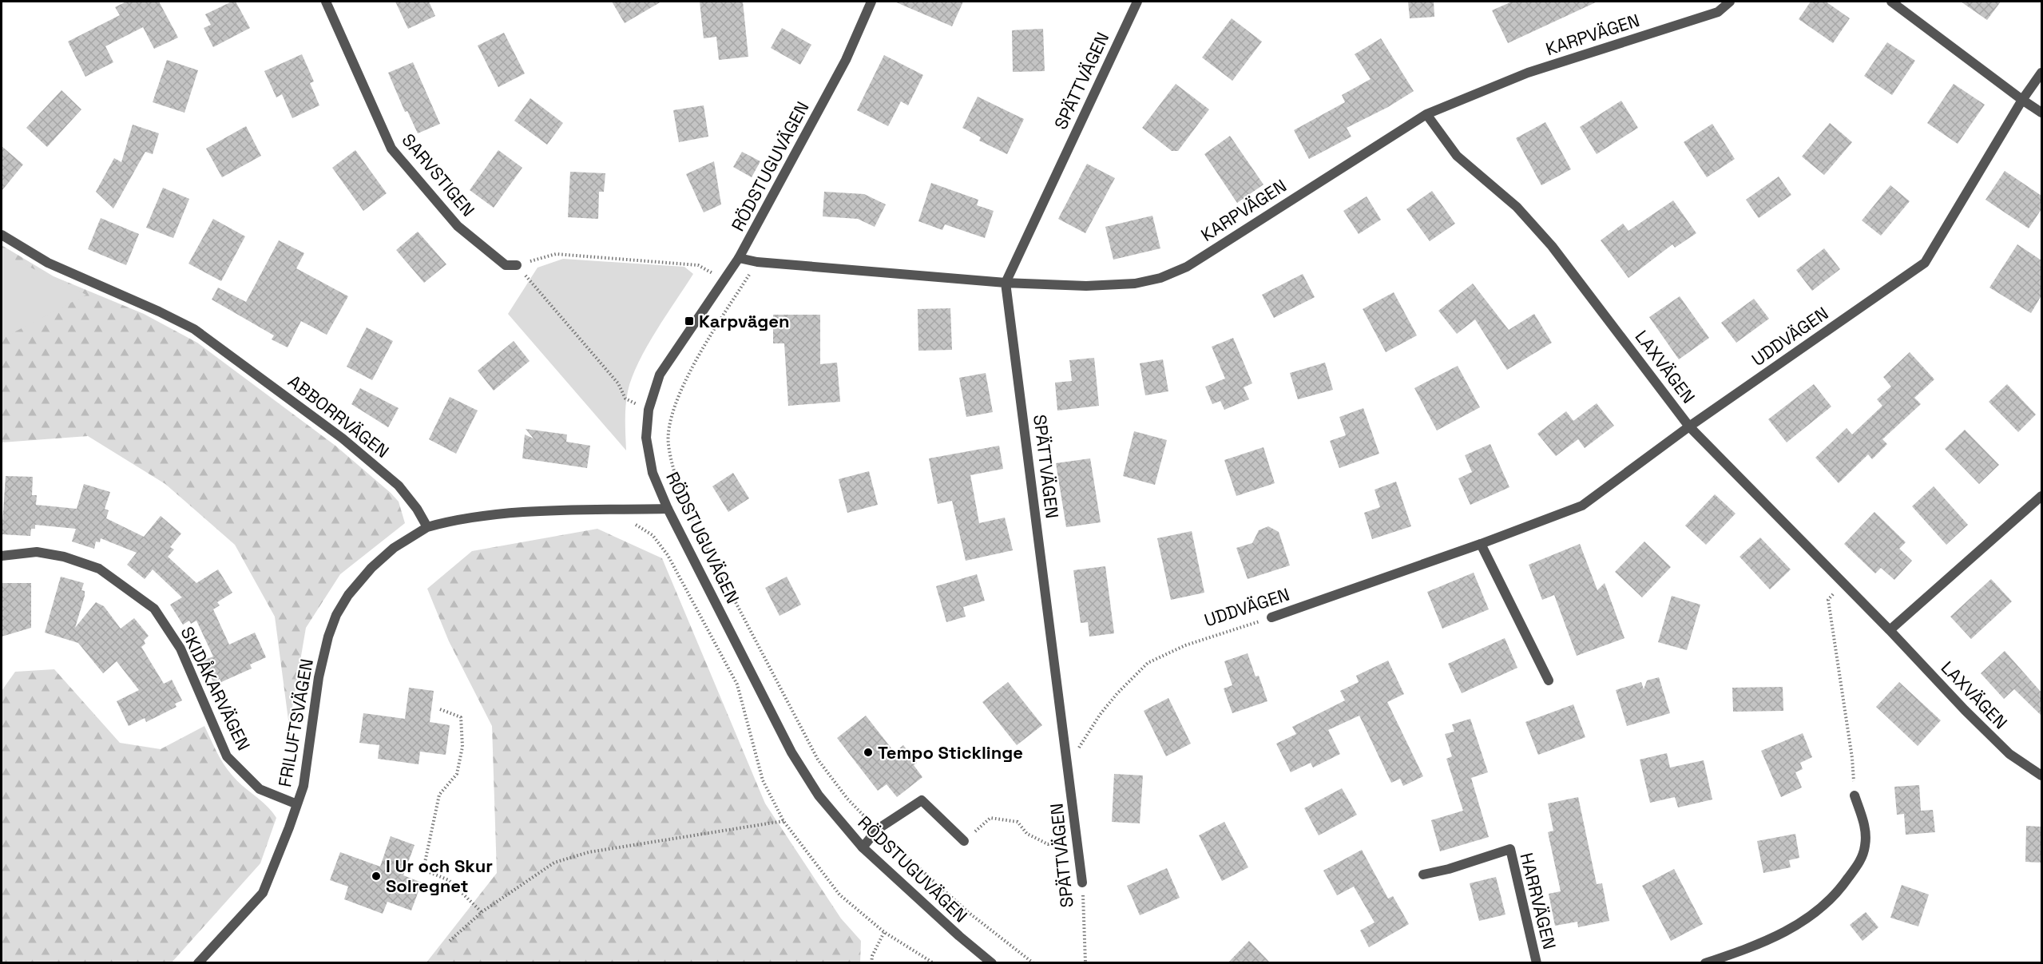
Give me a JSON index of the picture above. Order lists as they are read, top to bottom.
{
  "streets": {
    "street": [
      "KARPVÄGEN",
      "SPÄTTVÄGEN",
      "RÖDSTUGUVÄGEN",
      "SARVSTIGEN",
      "UDDVÄGEN",
      "LAXVÄGEN",
      "ABBORRVÄGEN",
      "SKIDÅKARVÄGEN",
      "FRILUFTSVÄGEN",
      "HARRVÄGEN"
    ]
  },
  "crossings": [
    ["KARPVÄGEN", "SPÄTTVÄGEN"],
    ["KARPVÄGEN", "RÖDSTUGUVÄGEN"],
    ["KARPVÄGEN", "LAXVÄGEN"],
    ["SPÄTTVÄGEN", "UDDVÄGEN"],
    ["UDDVÄGEN", "LAXVÄGEN"],
    ["ABBORRVÄGEN", "FRILUFTSVÄGEN"],
    ["SKIDÅKARVÄGEN", "FRILUFTSVÄGEN"]
  ],
  "places": {
    "transit": ["Karpvägen"],
    "other": ["Tempo Sticklinge", "I Ur och Skur Solregnet"]
  }
}
